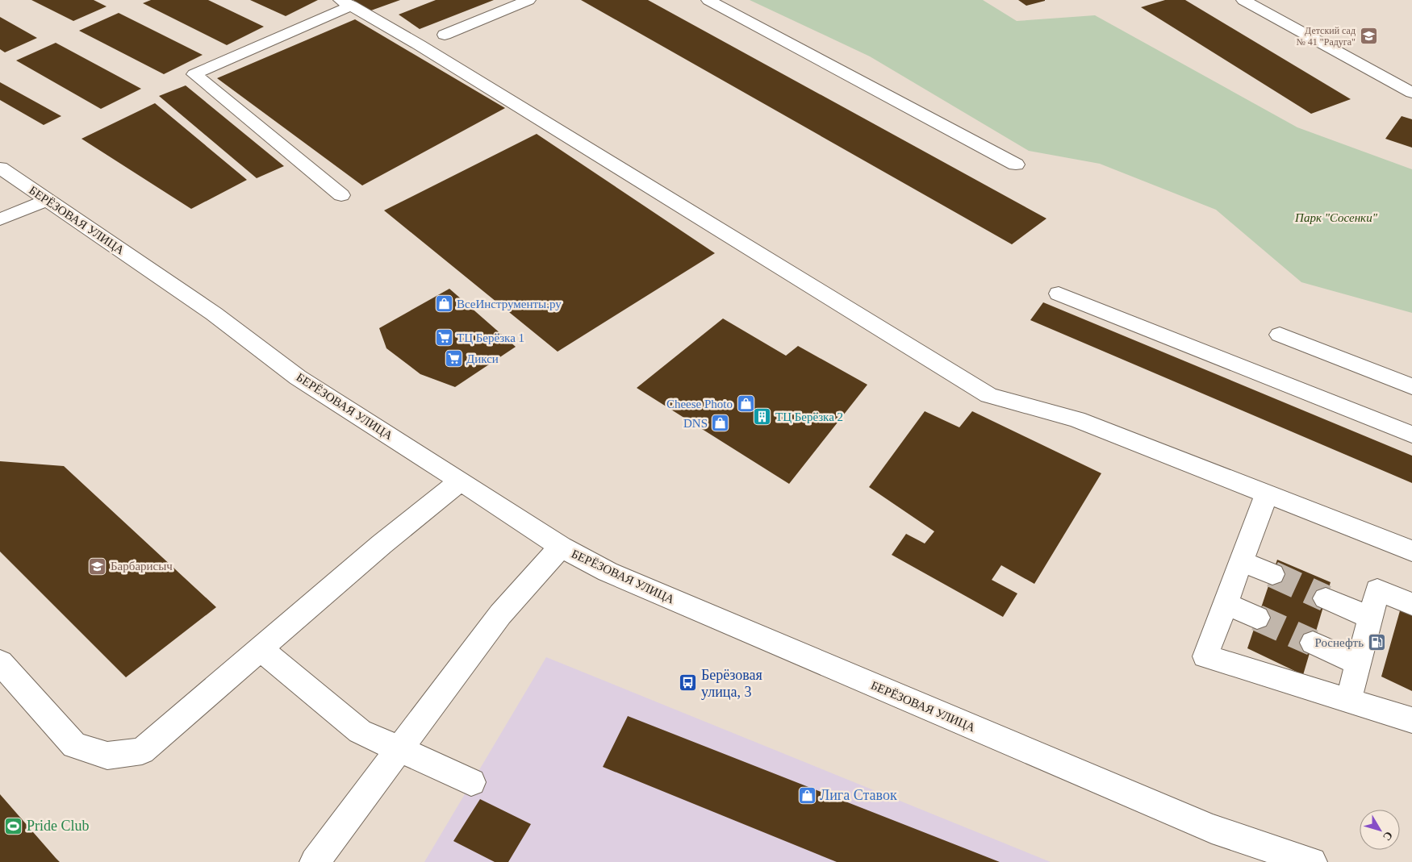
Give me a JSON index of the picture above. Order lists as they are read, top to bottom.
{
  "streets": {
    "street": ["БЕРЁЗОВАЯ УЛИЦА"]
  },
  "parks": ["Парк \"Сосенки\""],
  "places": {
    "school or university": ["Детский сад № 41 \"Радуга\"", "Барбарисыч"],
    "shop": [
      "ВсеИнструменты.ру",
      "Cheese Photo",
      "DNS",
      "Лига Ставок"
    ],
    "supermarket": ["ТЦ Берёзка 1", "Дикси"],
    "building": ["ТЦ Берёзка 2"],
    "fuel station": ["Роснефть"],
    "bus stop": ["Берёзовая улица, 3"],
    "sports": ["Pride Club"]
  },
  "north": "bottom right"
}
